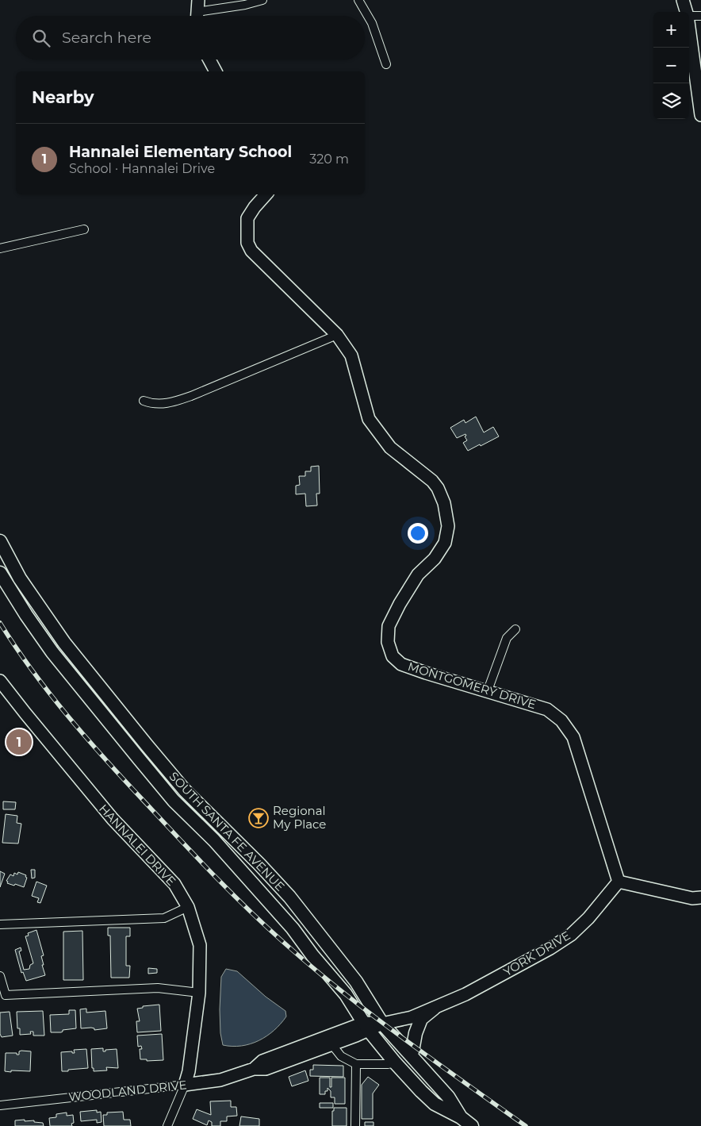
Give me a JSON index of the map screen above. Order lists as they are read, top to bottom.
{
  "streets": {
    "main road": ["SOUTH SANTA FE AVENUE"],
    "street": [
      "MONTGOMERY DRIVE",
      "HANNALEI DRIVE",
      "YORK DRIVE",
      "WOODLAND DRIVE"
    ]
  },
  "crossings": [
    ["MONTGOMERY DRIVE", "YORK DRIVE"],
    ["SOUTH SANTA FE AVENUE", "YORK DRIVE"],
    ["SOUTH SANTA FE AVENUE", "WOODLAND DRIVE"],
    ["HANNALEI DRIVE", "WOODLAND DRIVE"],
    ["YORK DRIVE", "WOODLAND DRIVE"]
  ],
  "places": {
    "bar": ["Regional My Place"]
  },
  "page": {
    "map_buttons": ["+", "−"],
    "search": "Search here",
    "heading": "Nearby",
    "list": [
      {
        "mark": "1",
        "name": "Hannalei Elementary School",
        "note": "School · Hannalei Drive",
        "value": "320 m"
      }
    ],
    "pins": "1"
  }
}
